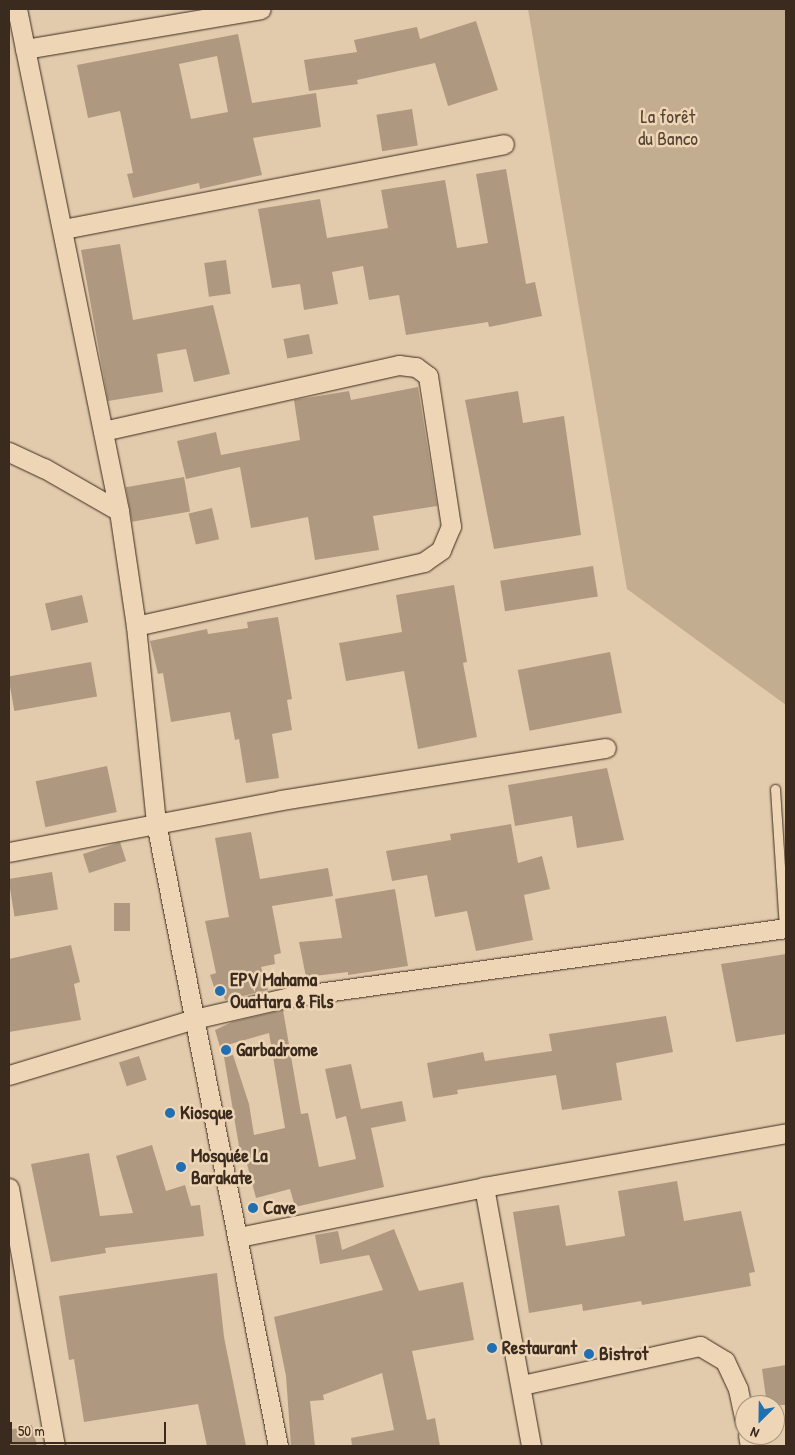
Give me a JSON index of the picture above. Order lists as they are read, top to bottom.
{
  "parks": ["La forêt du Banco"],
  "places": [
    "EPV Mahama Ouattara & Fils",
    "Garbadrome",
    "Kiosque",
    "Mosquée La Barakate",
    "Cave",
    "Restaurant",
    "Bistrot"
  ],
  "scale_bar": "50 m",
  "north": "bottom left"
}
